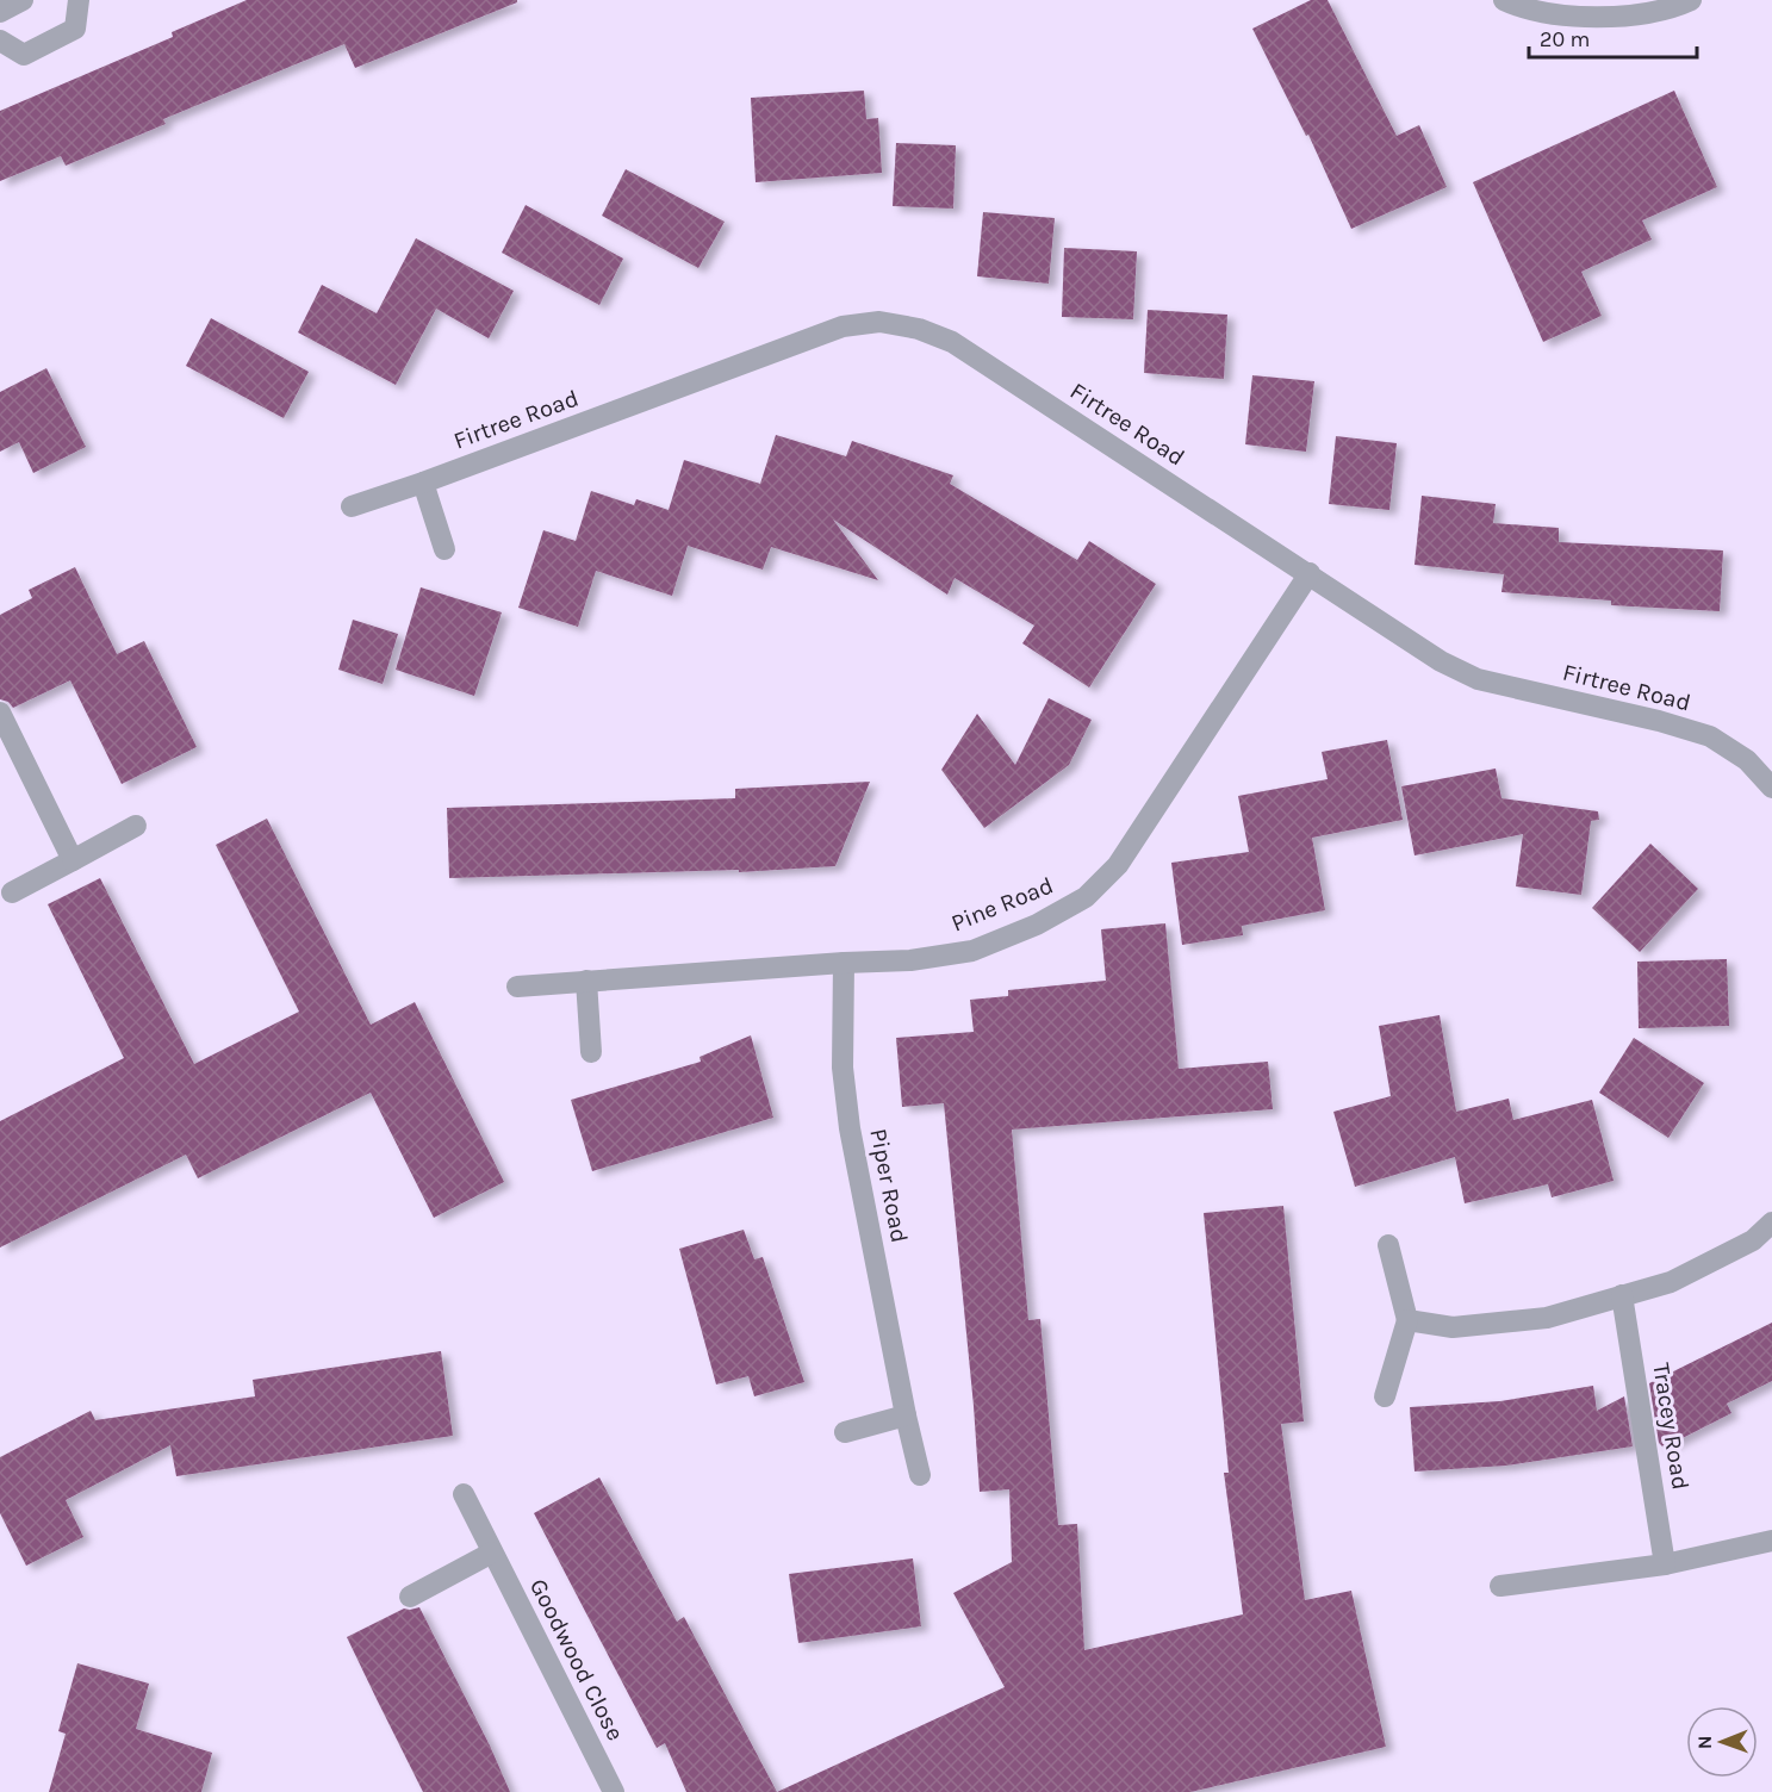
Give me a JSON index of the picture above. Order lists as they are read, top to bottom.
{
  "streets": {
    "street": [
      "Firtree Road",
      "Pine Road",
      "Piper Road",
      "Tracey Road",
      "Goodwood Close"
    ]
  },
  "crossings": [
    ["Firtree Road", "Pine Road"],
    ["Pine Road", "Piper Road"]
  ],
  "scale_bar": "20 m",
  "north": "left"
}
